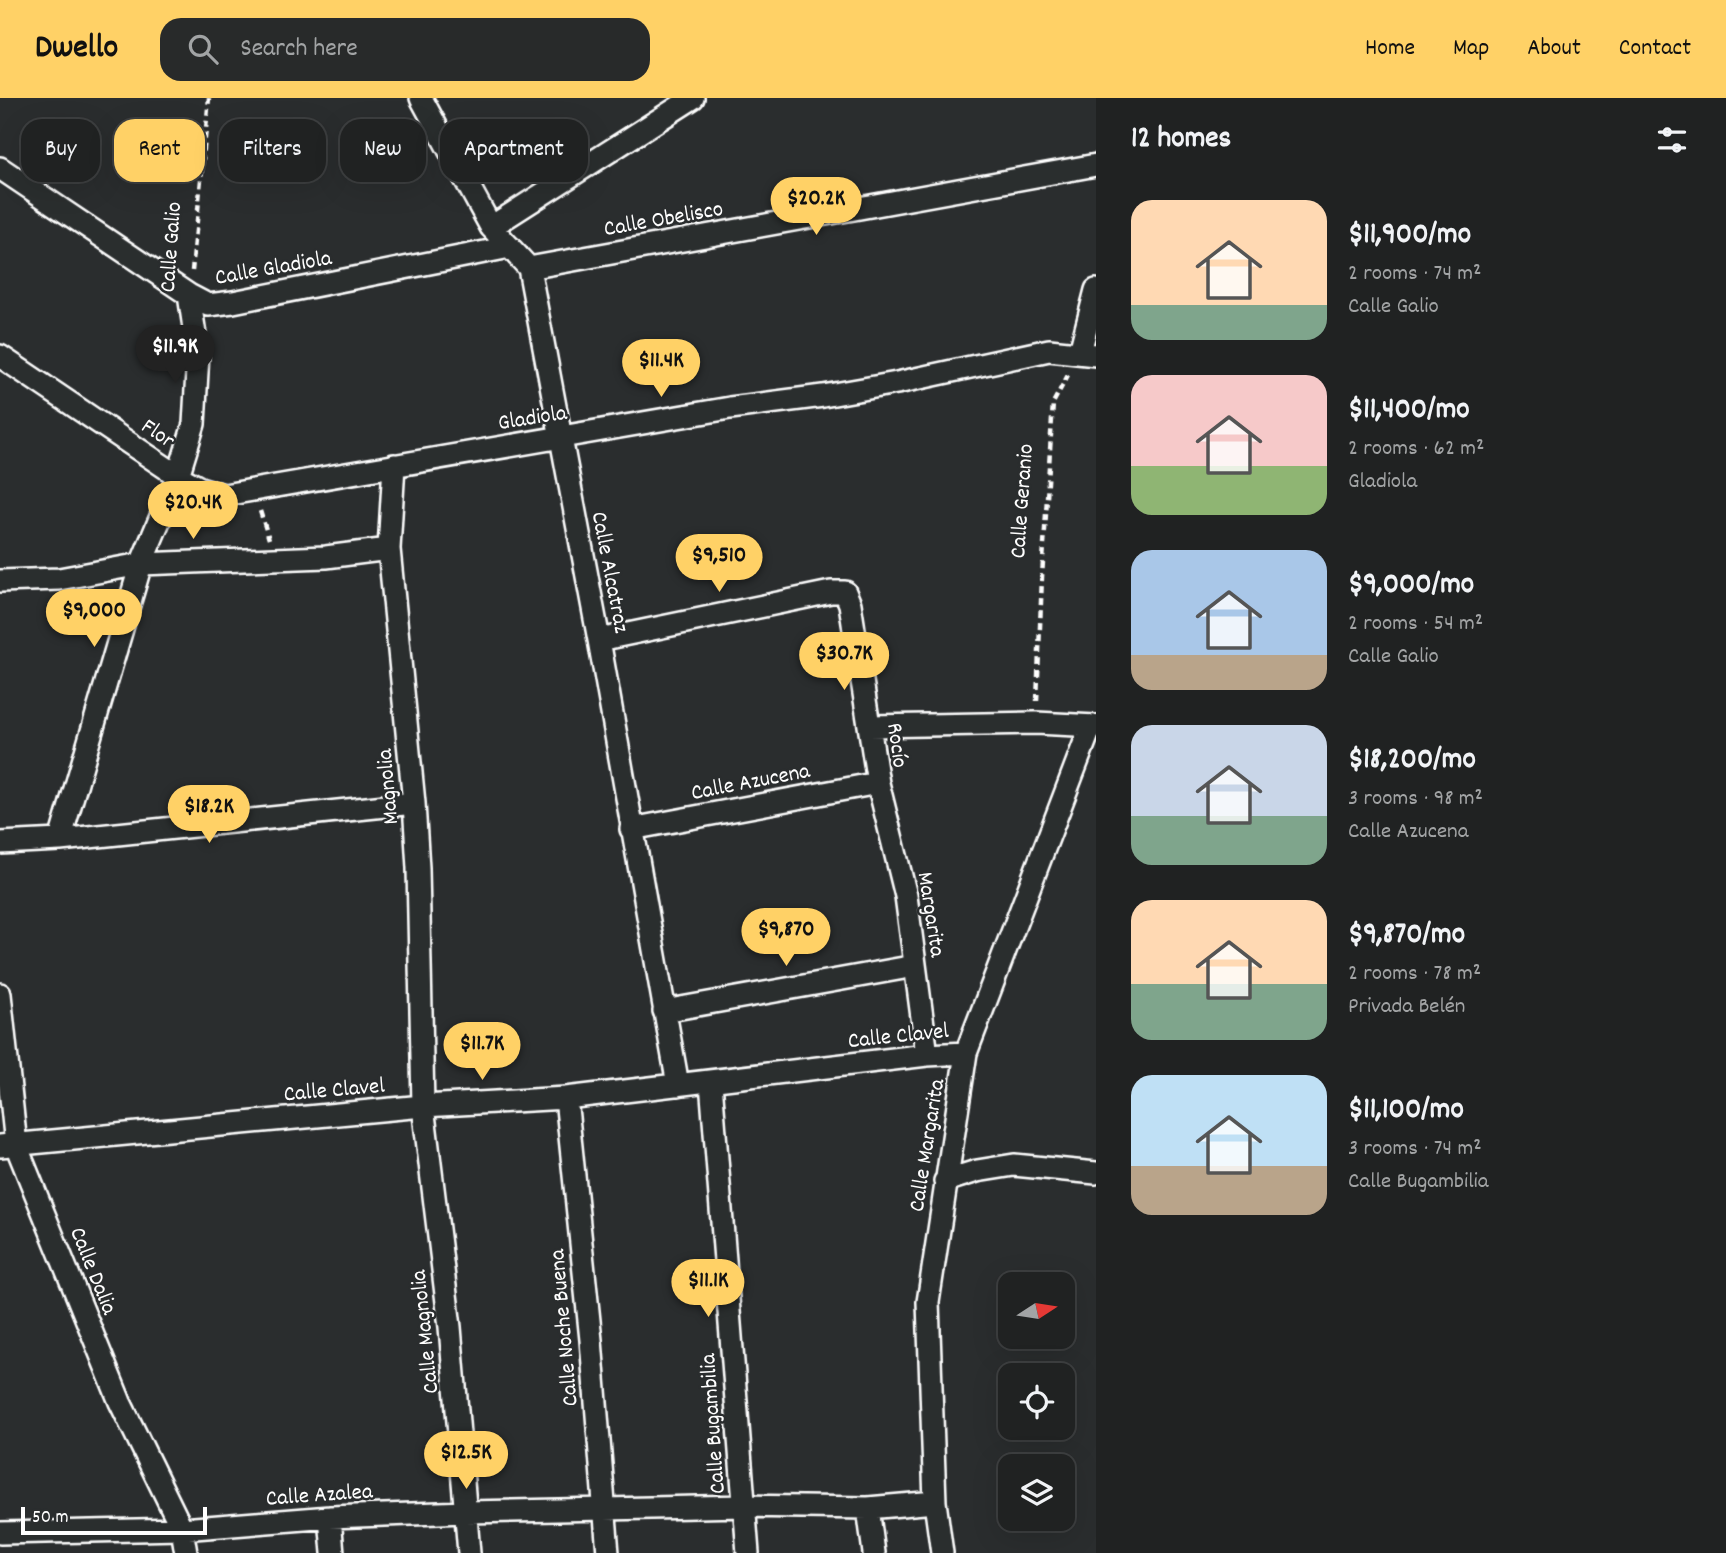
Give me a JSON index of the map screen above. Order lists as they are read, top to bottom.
{
  "streets": {
    "street": [
      "Calle Obelisco",
      "Calle Galio",
      "Calle Gladiola",
      "Gladiola",
      "Flor",
      "Calle Alcatraz",
      "Rocío",
      "Calle Azucena",
      "Magnolia",
      "Margarita",
      "Calle Clavel",
      "Calle Margarita",
      "Calle Dalia",
      "Calle Noche Buena",
      "Calle Magnolia",
      "Calle Bugambilia",
      "Calle Azalea"
    ],
    "path": ["Calle Geranio"]
  },
  "crossings": [
    ["Calle Obelisco", "Calle Alcatraz"],
    ["Calle Galio", "Calle Gladiola"],
    ["Calle Galio", "Flor"],
    ["Gladiola", "Flor"],
    ["Gladiola", "Calle Geranio"],
    ["Gladiola", "Calle Alcatraz"],
    ["Gladiola", "Magnolia"],
    ["Calle Alcatraz", "Rocío"],
    ["Calle Alcatraz", "Calle Azucena"],
    ["Calle Alcatraz", "Calle Clavel"],
    ["Rocío", "Calle Azucena"],
    ["Rocío", "Margarita"],
    ["Calle Azucena", "Margarita"],
    ["Magnolia", "Calle Clavel"],
    ["Magnolia", "Calle Magnolia"],
    ["Margarita", "Calle Clavel"],
    ["Calle Clavel", "Calle Margarita"],
    ["Calle Clavel", "Calle Dalia"],
    ["Calle Clavel", "Calle Noche Buena"],
    ["Calle Clavel", "Calle Magnolia"],
    ["Calle Clavel", "Calle Bugambilia"],
    ["Calle Margarita", "Calle Azalea"],
    ["Calle Dalia", "Calle Azalea"],
    ["Calle Noche Buena", "Calle Azalea"],
    ["Calle Magnolia", "Calle Azalea"],
    ["Calle Bugambilia", "Calle Azalea"]
  ],
  "scale_bar": "50 m",
  "north": "right",
  "page": {
    "header": "Dwello",
    "search": "Search here",
    "nav": [
      "Home",
      "Map",
      "About",
      "Contact"
    ],
    "heading": "12 homes",
    "chip": [
      "Buy",
      "Rent",
      "Filters",
      "New",
      "Apartment"
    ],
    "price": [
      "$20.2K",
      "$11.9K",
      "$11.4K",
      "$20.4K",
      "$9,510",
      "$9,000",
      "$30.7K",
      "$18.2K",
      "$9,870",
      "$11.7K",
      "$11.1K",
      "$12.5K"
    ],
    "list": [
      {
        "name": "$11,900/mo",
        "note": "2 rooms · 74 m² · Calle Galio"
      },
      {
        "name": "$11,400/mo",
        "note": "2 rooms · 62 m² · Gladiola"
      },
      {
        "name": "$9,000/mo",
        "note": "2 rooms · 54 m² · Calle Galio"
      },
      {
        "name": "$18,200/mo",
        "note": "3 rooms · 98 m² · Calle Azucena"
      },
      {
        "name": "$9,870/mo",
        "note": "2 rooms · 78 m² · Privada Belén"
      },
      {
        "name": "$11,100/mo",
        "note": "3 rooms · 74 m² · Calle Bugambilia"
      }
    ],
    "scale": "50 m"
  }
}
